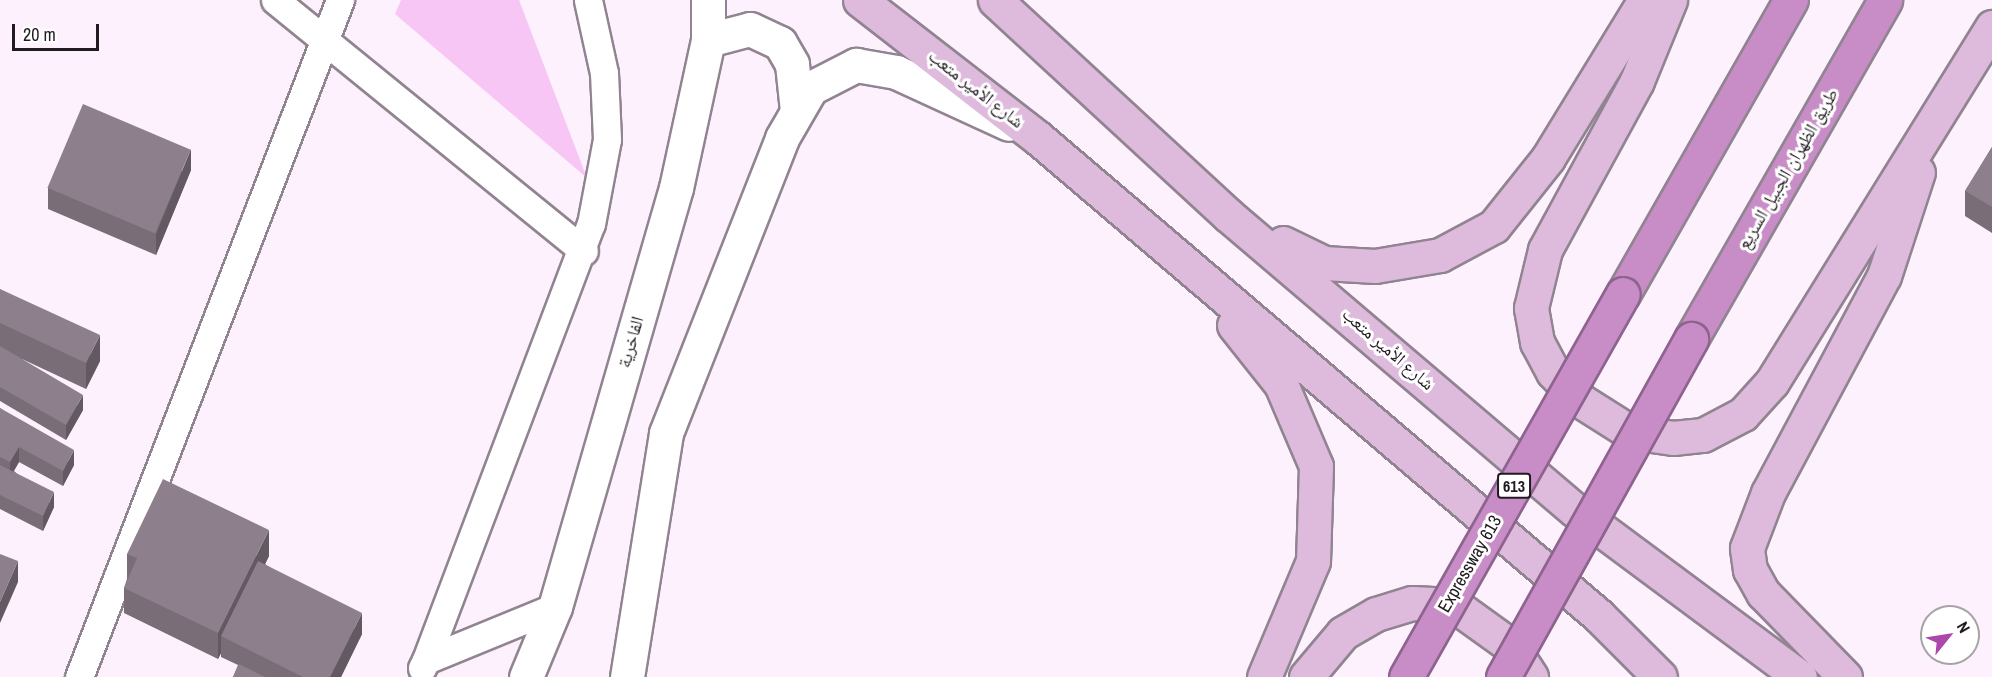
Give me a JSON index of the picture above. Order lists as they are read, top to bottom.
{
  "streets": {
    "highway": ["طريق الظهران الجبيل السريع", "613", "Expressway 613"],
    "main road": ["شارع الأمير متعب"],
    "street": ["الفاخرية"]
  },
  "scale_bar": "20 m",
  "north": "top right"
}
